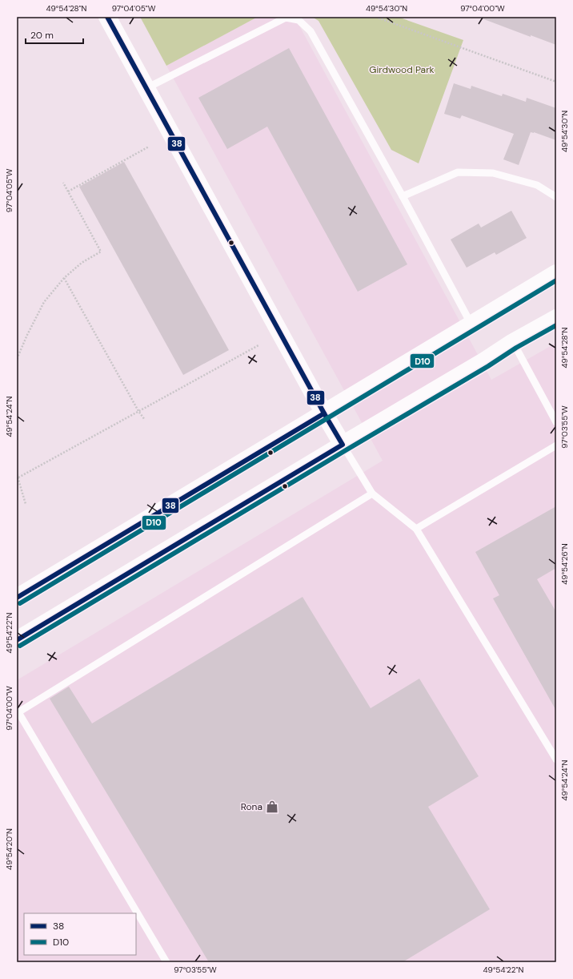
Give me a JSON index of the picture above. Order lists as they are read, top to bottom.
{
  "parks": ["Girdwood Park"],
  "places": {
    "shop": ["Rona"]
  },
  "lines": ["transit line 38", "transit line D10"],
  "legend": ["38", "D10"],
  "scale_bar": "20 m",
  "coordinates": [
    "49°54'28\"N",
    "97°04'05\"W",
    "49°54'30\"N",
    "97°04'00\"W",
    "49°54'24\"N",
    "97°03'55\"W",
    "49°54'26\"N",
    "49°54'22\"N",
    "49°54'20\"N"
  ]
}
